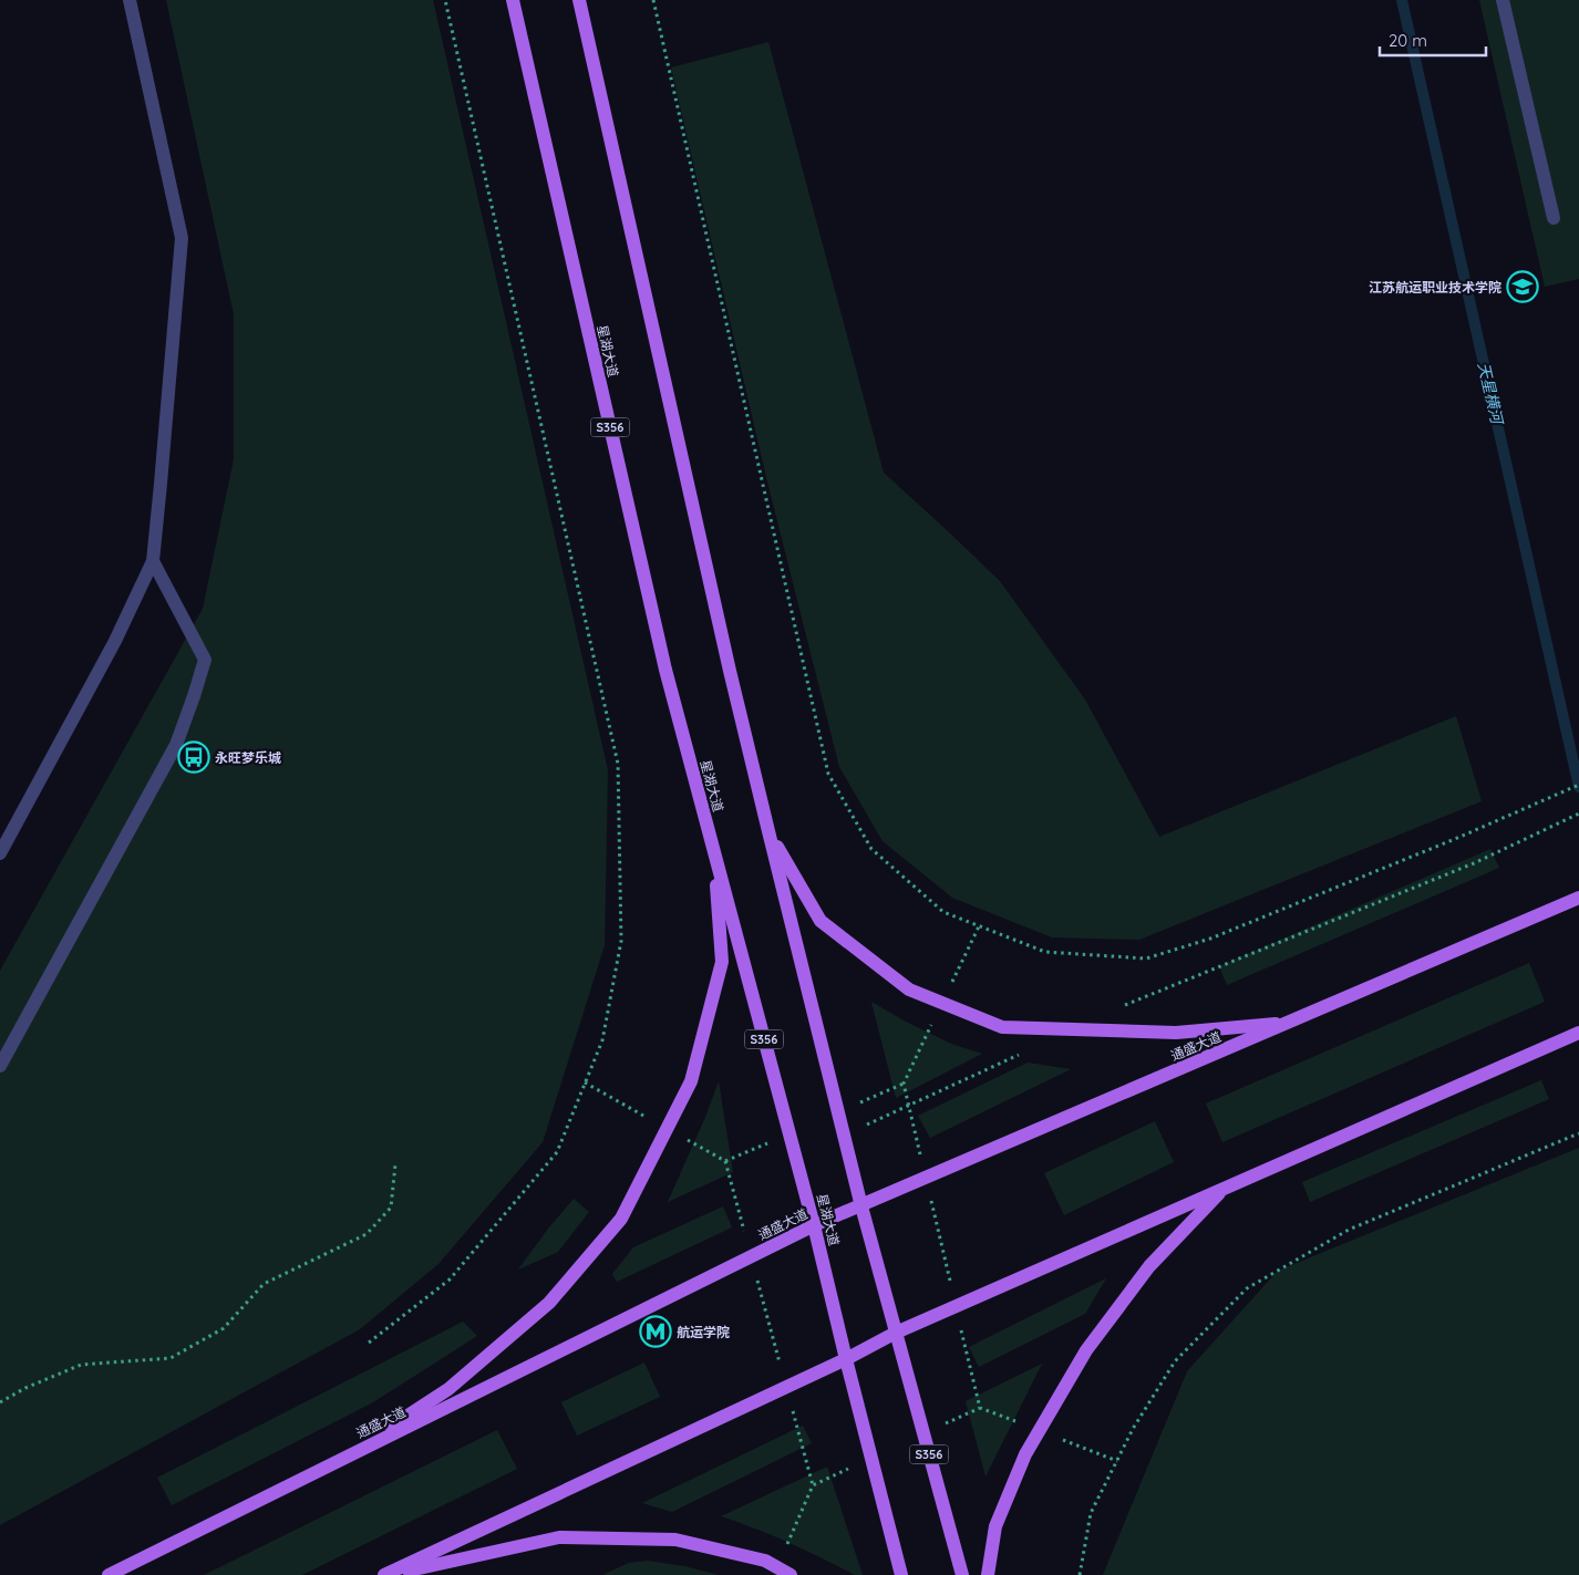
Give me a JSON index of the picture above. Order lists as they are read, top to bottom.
{
  "streets": {
    "main road": ["星湖大道", "S356", "通盛大道"]
  },
  "crossings": [
    ["星湖大道", "通盛大道"],
    ["S356", "通盛大道"]
  ],
  "water": ["天星横河"],
  "places": {
    "school or university": ["江苏航运职业技术学院"],
    "bus stop": ["永旺梦乐城"],
    "metro station": ["航运学院"]
  },
  "scale_bar": "20 m"
}
